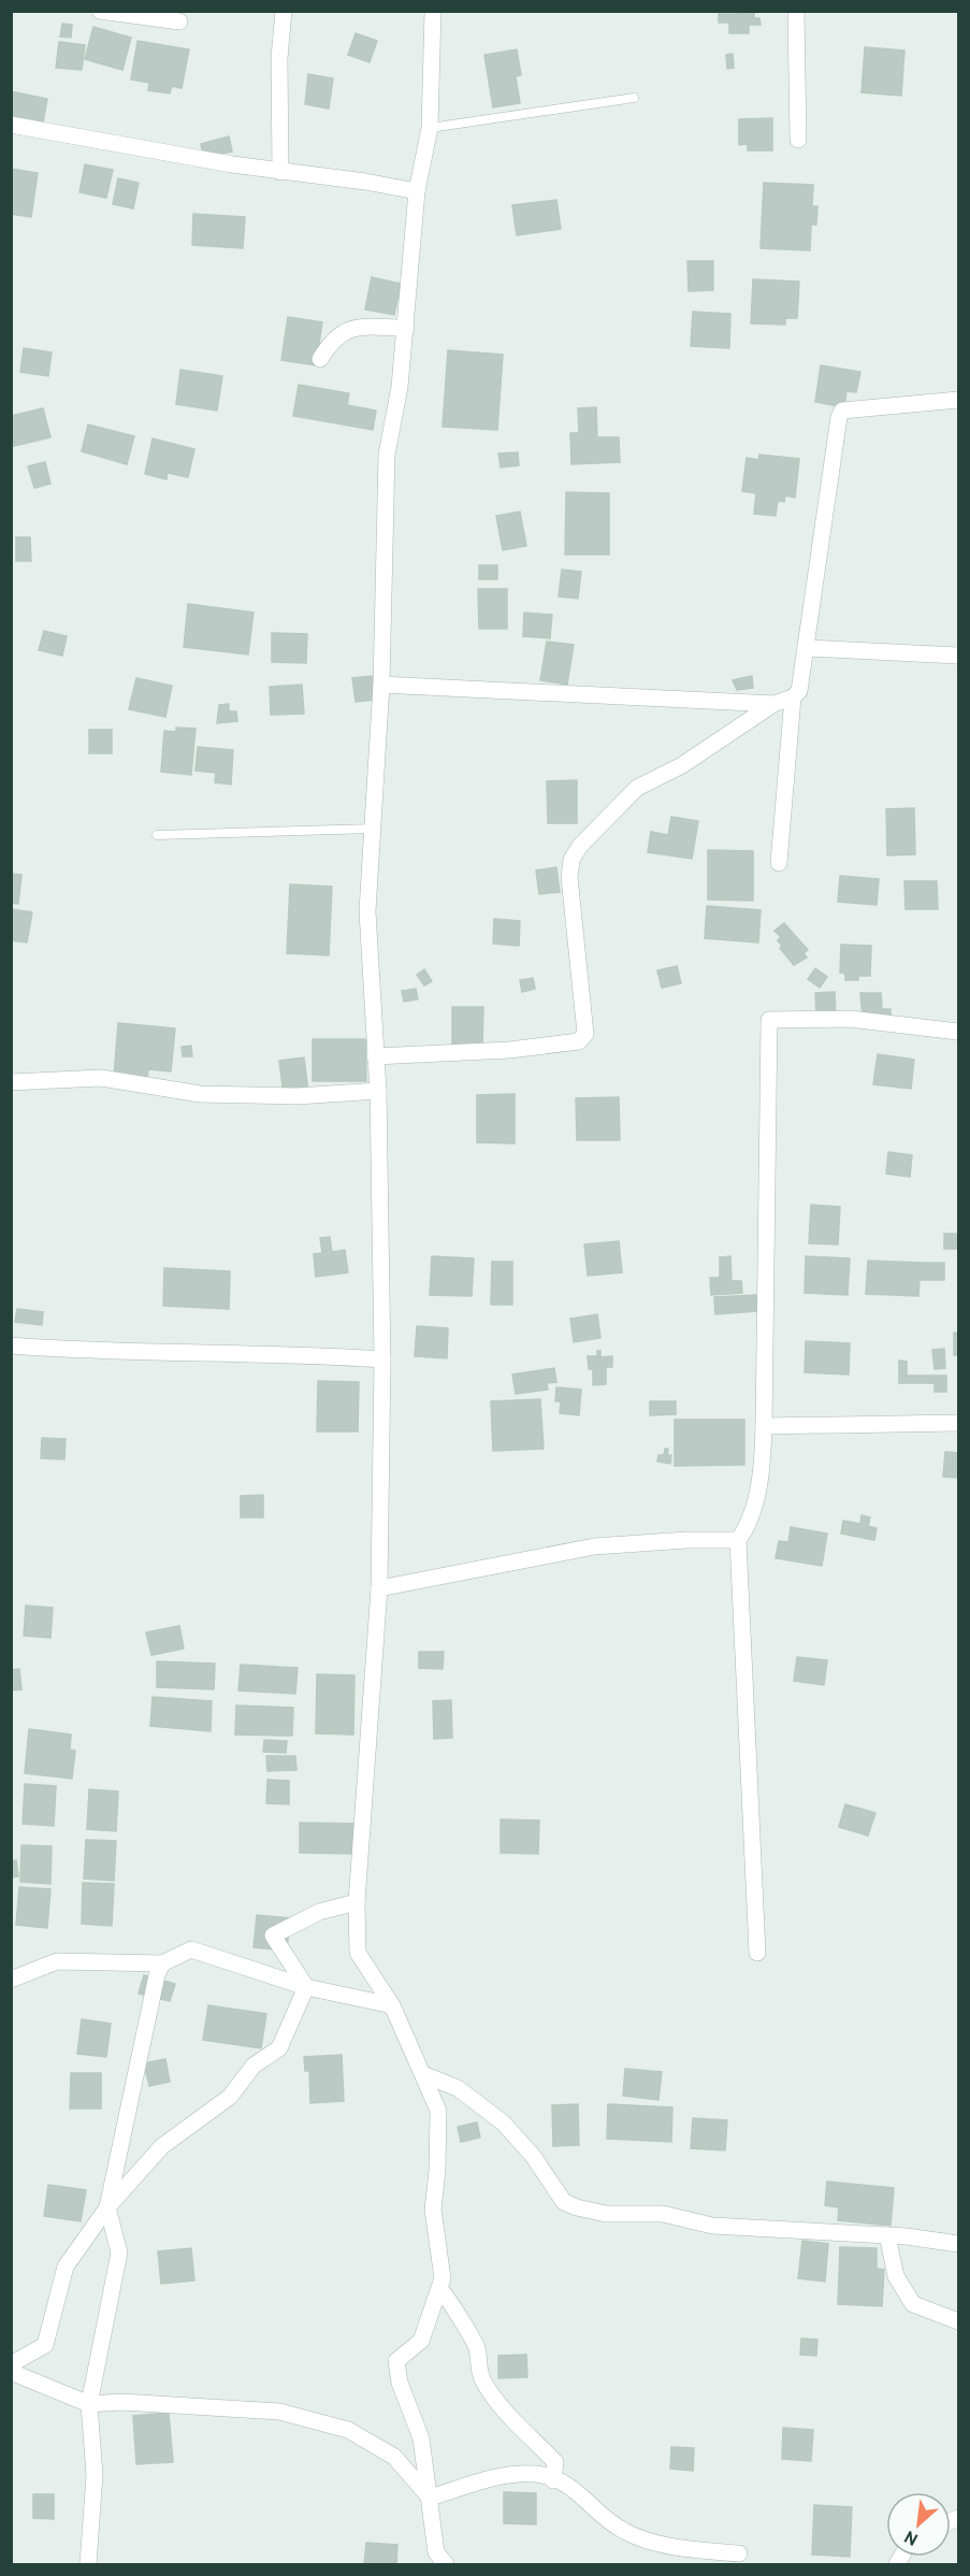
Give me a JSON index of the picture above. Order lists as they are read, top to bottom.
{
  "north": "bottom left"
}
